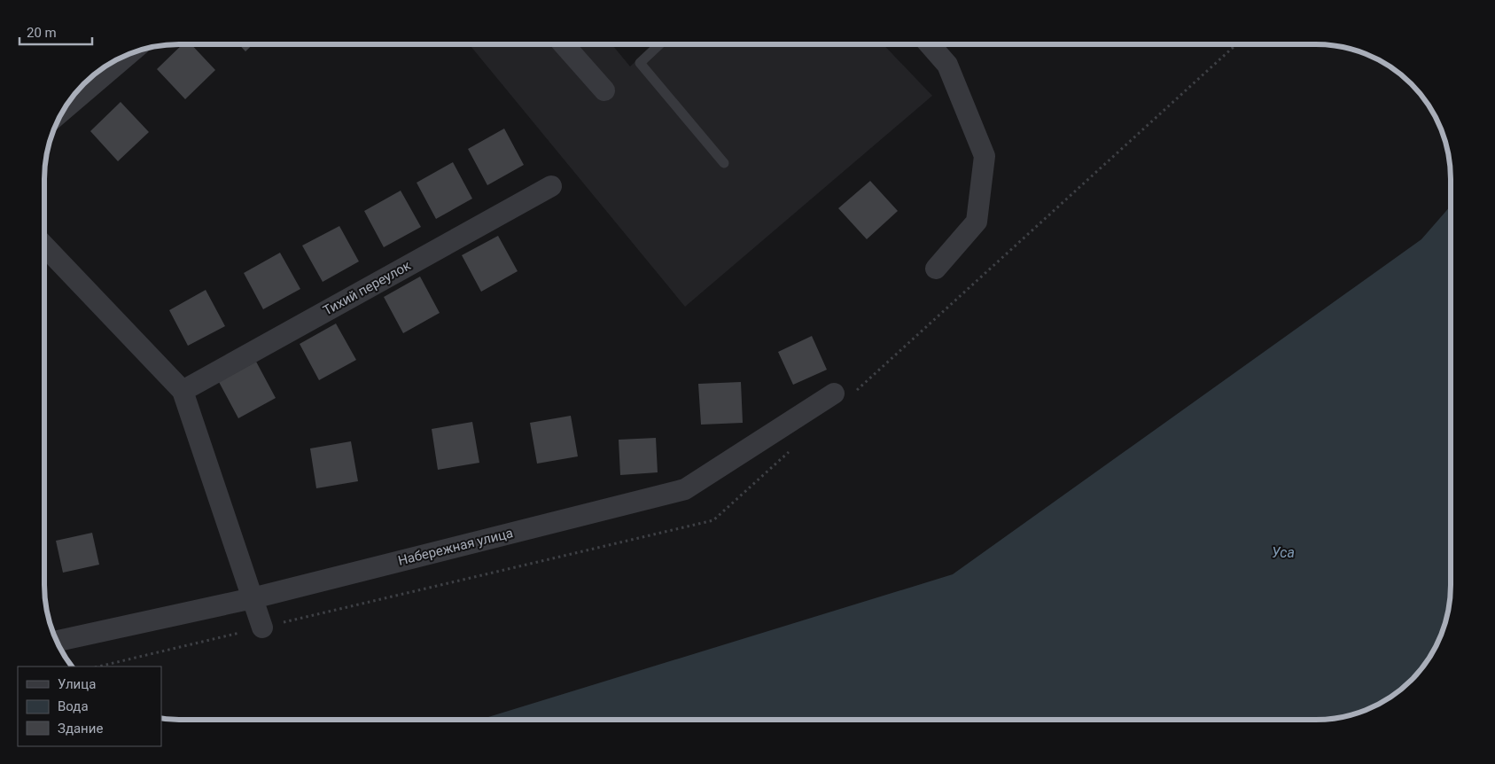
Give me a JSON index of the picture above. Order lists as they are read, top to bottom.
{
  "streets": {
    "street": ["Тихий переулок", "Набережная улица"]
  },
  "water": ["Уса"],
  "legend": ["Улица", "Вода", "Здание"],
  "scale_bar": "20 m"
}
